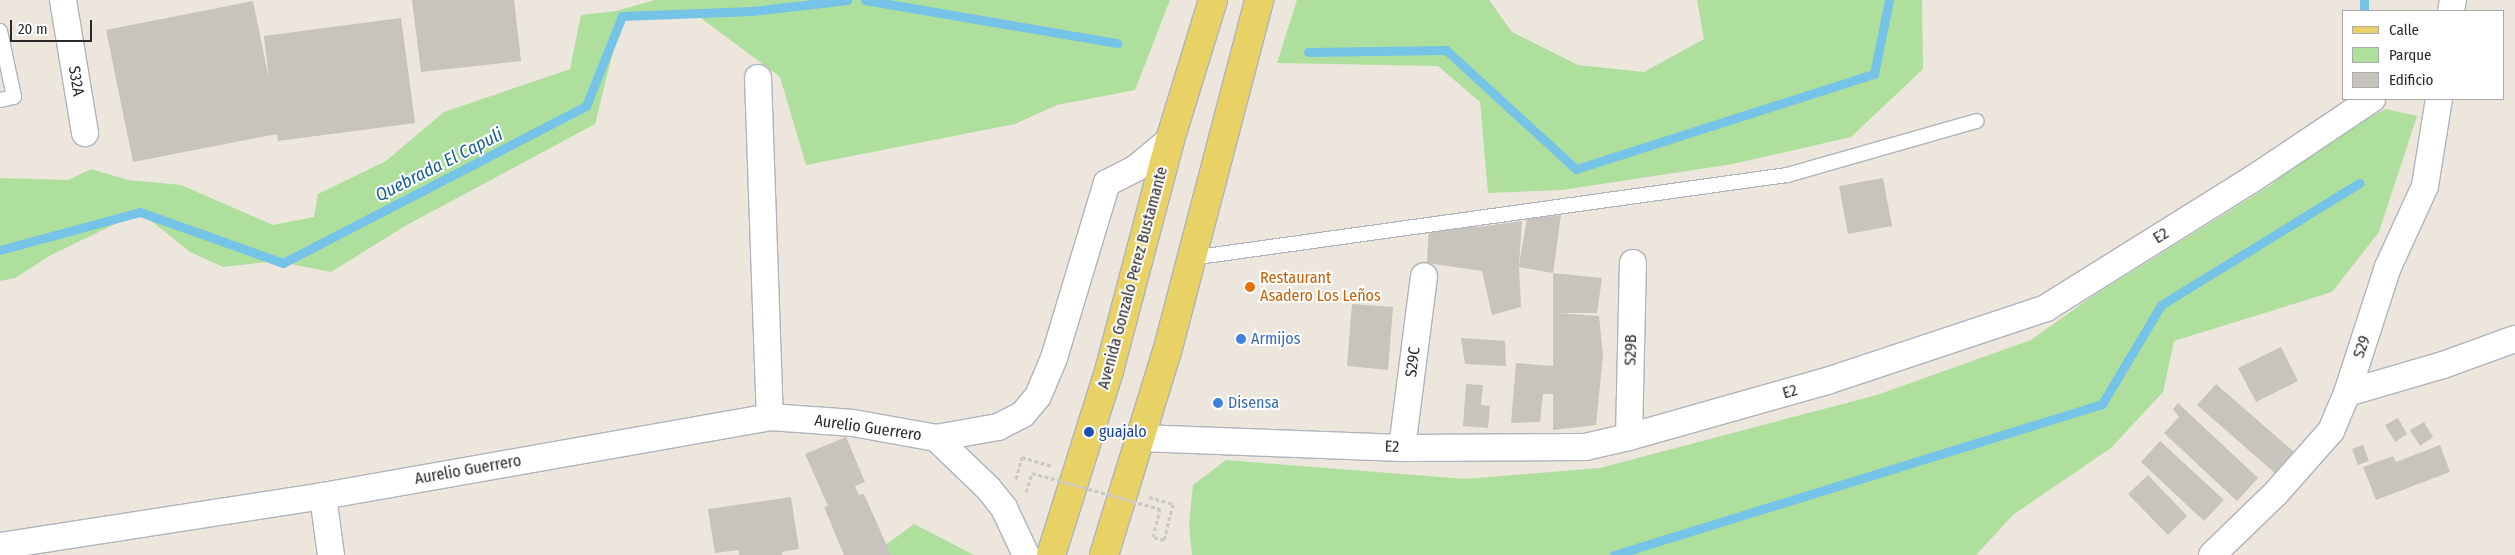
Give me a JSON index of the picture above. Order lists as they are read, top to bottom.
{
  "streets": {
    "main road": ["Avenida Gonzalo Perez Bustamante"],
    "street": [
      "S32A",
      "E2",
      "S29",
      "S29B",
      "S29C",
      "Aurelio Guerrero"
    ]
  },
  "crossings": [
    ["E2", "S29B"],
    ["E2", "S29C"],
    ["Avenida Gonzalo Perez Bustamante", "Aurelio Guerrero"]
  ],
  "water": ["Quebrada El Capuli"],
  "places": [
    "Restaurant Asadero Los Leños",
    "Armijos",
    "Disensa",
    "guajalo"
  ],
  "legend": ["Calle", "Parque", "Edificio"],
  "scale_bar": "20 m"
}
